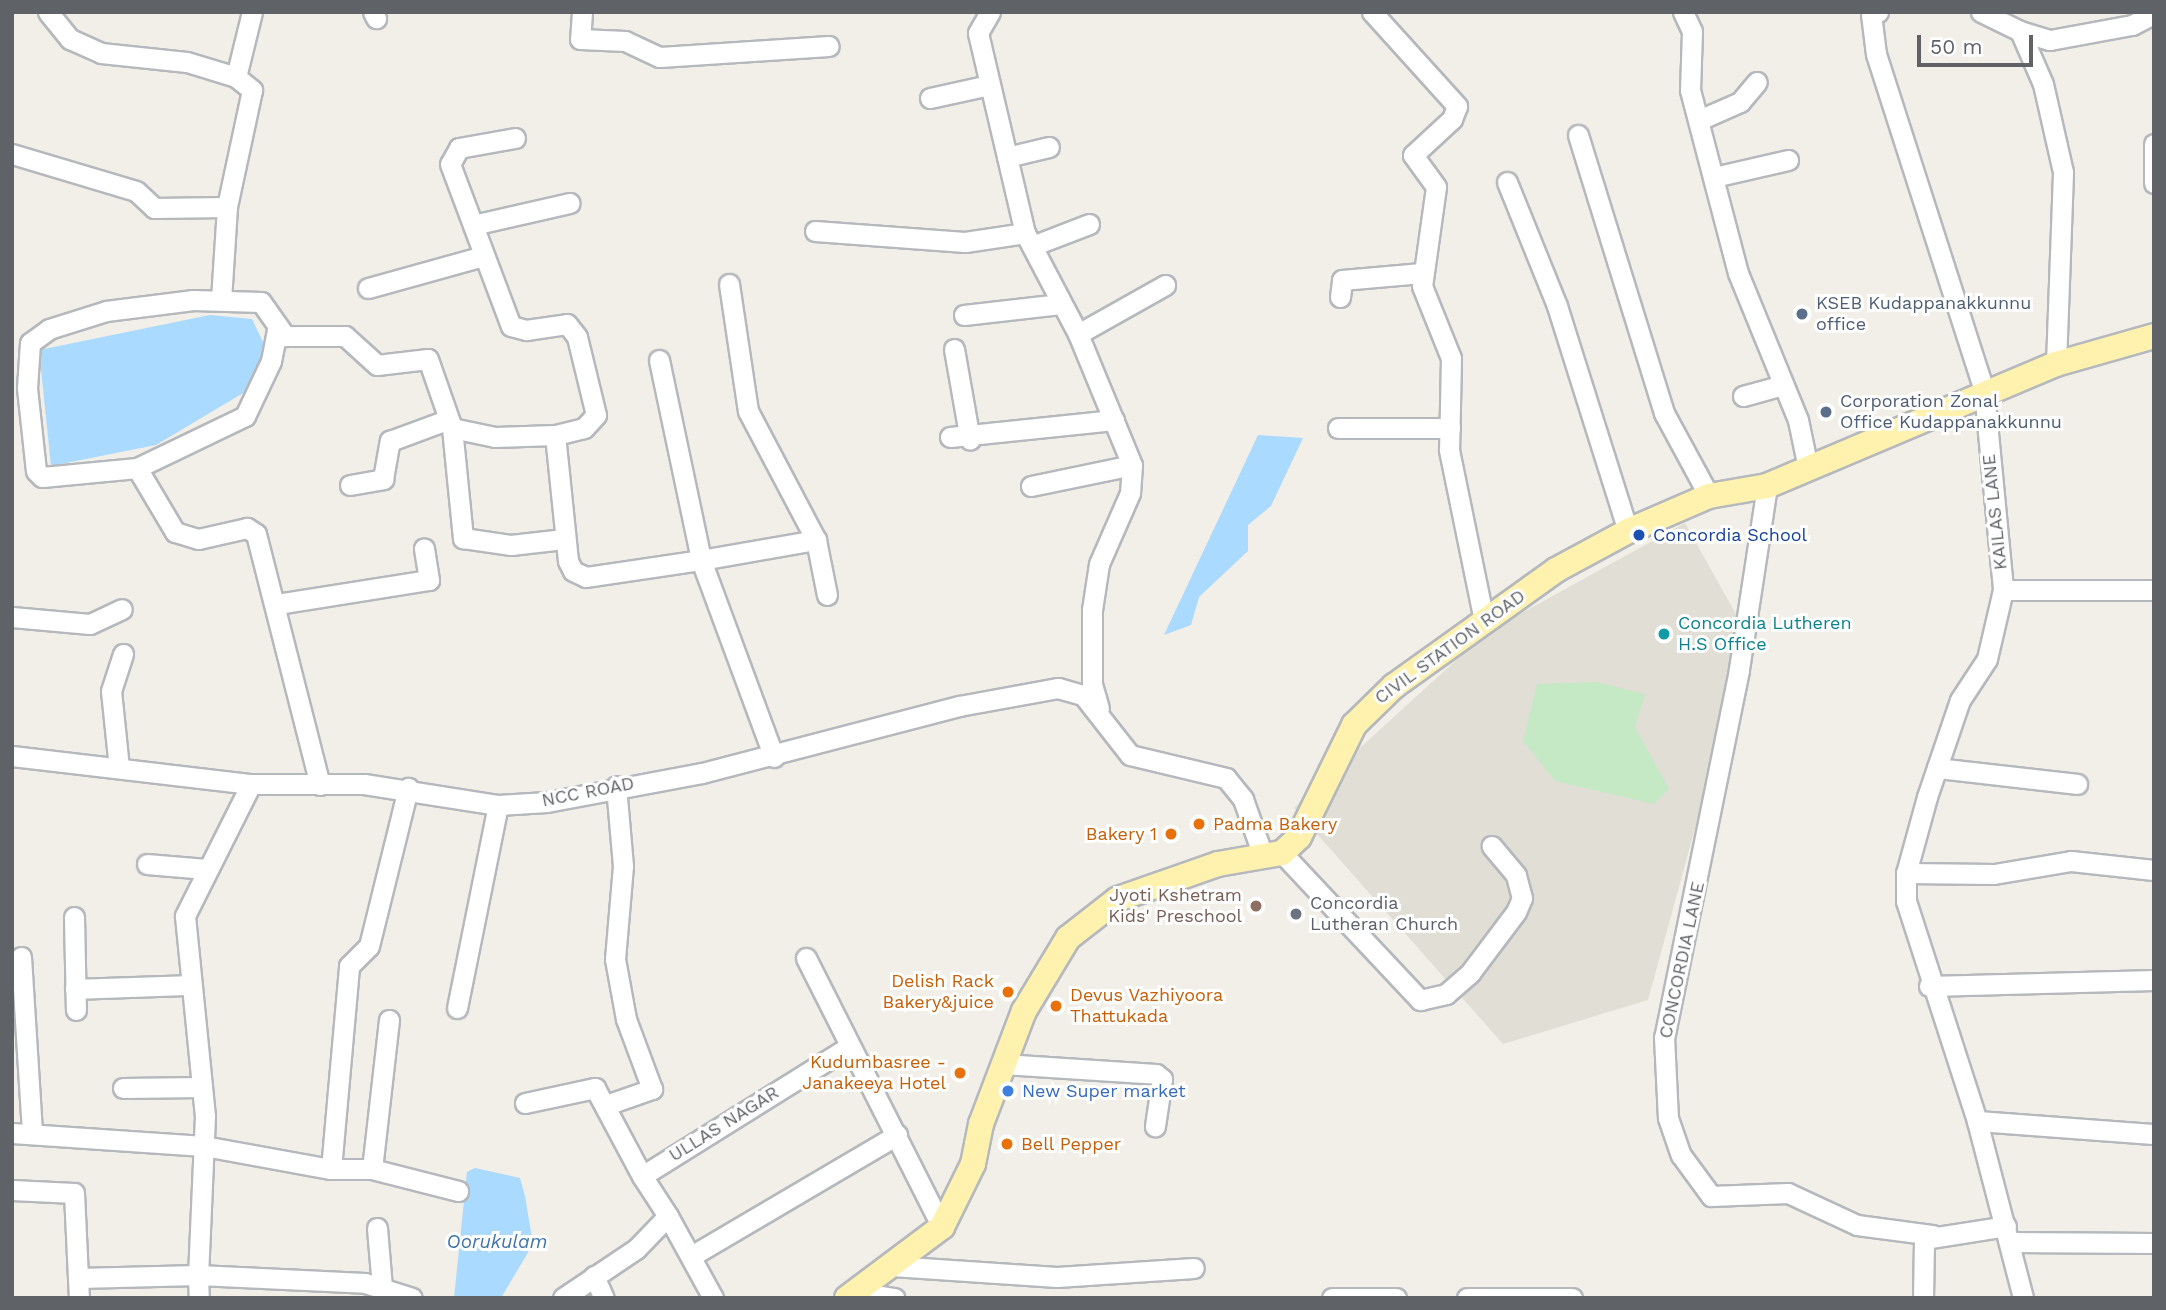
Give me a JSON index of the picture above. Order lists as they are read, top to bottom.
{
  "streets": {
    "main road": ["CIVIL STATION ROAD"],
    "street": [
      "KAILAS LANE",
      "NCC ROAD",
      "CONCORDIA LANE",
      "ULLAS NAGAR"
    ]
  },
  "crossings": [
    ["KAILAS LANE", "CIVIL STATION ROAD"],
    ["CIVIL STATION ROAD", "CONCORDIA LANE"]
  ],
  "water": ["Oorukulam"],
  "places": [
    "KSEB Kudappanakkunnu office",
    "Corporation Zonal Office Kudappanakkunnu",
    "Concordia School",
    "Concordia Lutheren H.S Office",
    "Padma Bakery",
    "Bakery 1",
    "Jyoti Kshetram Kids' Preschool",
    "Concordia Lutheran Church",
    "Delish Rack Bakery&juice",
    "Devus Vazhiyoora Thattukada",
    "Kudumbasree - Janakeeya Hotel",
    "New Super market",
    "Bell Pepper"
  ],
  "scale_bar": "50 m"
}
